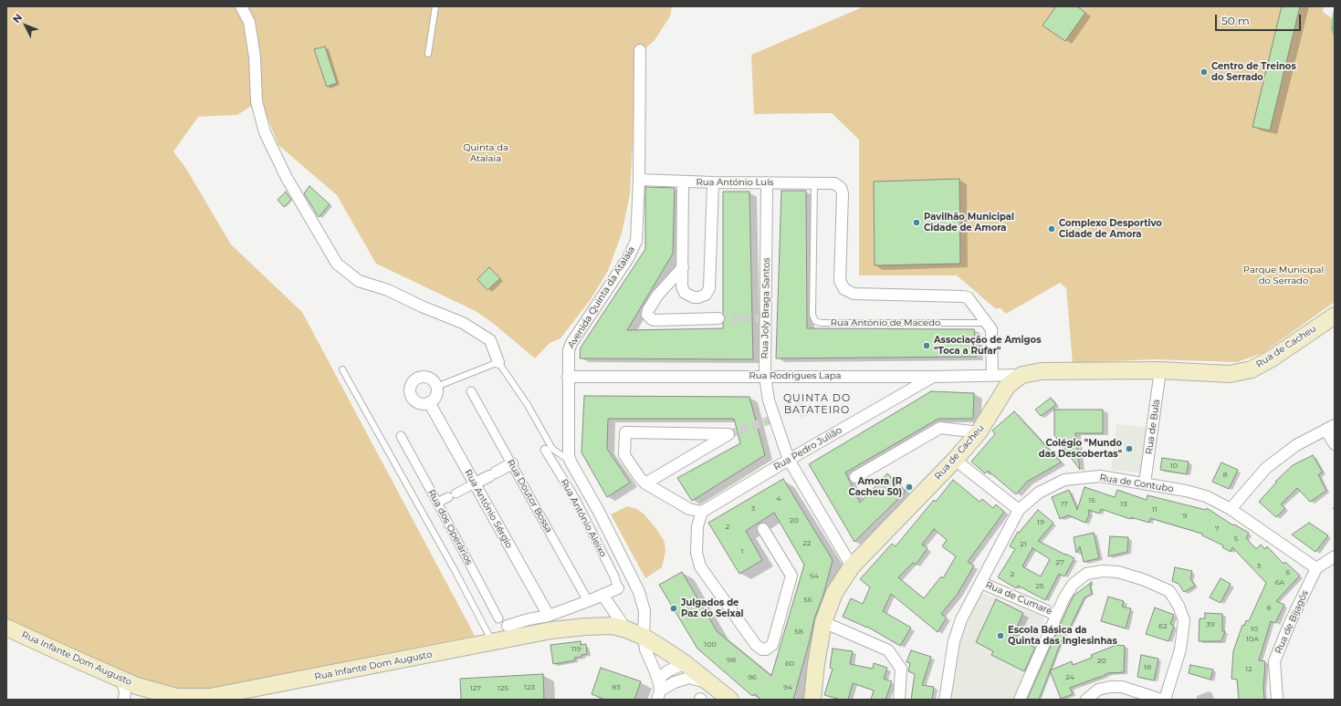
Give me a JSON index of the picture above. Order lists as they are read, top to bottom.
{
  "streets": {
    "main road": ["Rua de Cacheu", "Rua Infante Dom Augusto"],
    "street": [
      "Rua António Luís",
      "Avenida Quinta da Atalaia",
      "Rua Joly Braga Santos",
      "Rua Rodrigues Lapa",
      "Rua de Bula",
      "Rua Pedro Julião",
      "Rua de Contubo",
      "Rua Doutor Bossa",
      "Rua António Sérgio",
      "Rua António Aleixo",
      "Rua dos Operários",
      "Rua de Cumaré",
      "Rua de Bijagós"
    ],
    "lane": ["Rua António de Macedo"]
  },
  "crossings": [
    ["Rua António Luís", "Avenida Quinta da Atalaia"],
    ["Rua António Luís", "Rua Joly Braga Santos"],
    ["Rua António Luís", "Rua António de Macedo"],
    ["Avenida Quinta da Atalaia", "Rua Rodrigues Lapa"],
    ["Avenida Quinta da Atalaia", "Rua Infante Dom Augusto"],
    ["Rua Joly Braga Santos", "Rua de Cacheu"],
    ["Rua Joly Braga Santos", "Rua Rodrigues Lapa"],
    ["Rua Joly Braga Santos", "Rua Pedro Julião"],
    ["Rua de Cacheu", "Rua Rodrigues Lapa"],
    ["Rua de Cacheu", "Rua de Bula"],
    ["Rua Rodrigues Lapa", "Rua Pedro Julião"],
    ["Rua de Bula", "Rua de Contubo"],
    ["Rua de Contubo", "Rua de Cumaré"],
    ["Rua de Contubo", "Rua de Bijagós"]
  ],
  "districts": ["QUINTA DO BATATEIRO"],
  "parks": ["Quinta da Atalaia", "Parque Municipal do Serrado"],
  "places": [
    "Centro de Treinos do Serrado",
    "Pavilhão Municipal Cidade de Amora",
    "Complexo Desportivo Cidade de Amora",
    "Associação de Amigos \"Toca a Rufar\"",
    "Colégio \"Mundo das Descobertas\"",
    "Amora (R Cacheu 50)",
    "Julgados de Paz do Seixal",
    "Escola Básica da Quinta das Inglesinhas"
  ],
  "house_numbers": [
    "10",
    "8",
    "4",
    "15",
    "17",
    "13",
    "3",
    "11",
    "9",
    "20",
    "19",
    "2",
    "7",
    "5",
    "22",
    "21",
    "1",
    "27",
    "3",
    "6",
    "2",
    "54",
    "6A",
    "25",
    "56",
    "8",
    "39",
    "62",
    "10",
    "58",
    "10A",
    "100",
    "119",
    "98",
    "20",
    "60",
    "18",
    "12",
    "96",
    "24",
    "123",
    "83",
    "94",
    "127",
    "125"
  ],
  "scale_bar": "50 m",
  "north": "top left"
}
